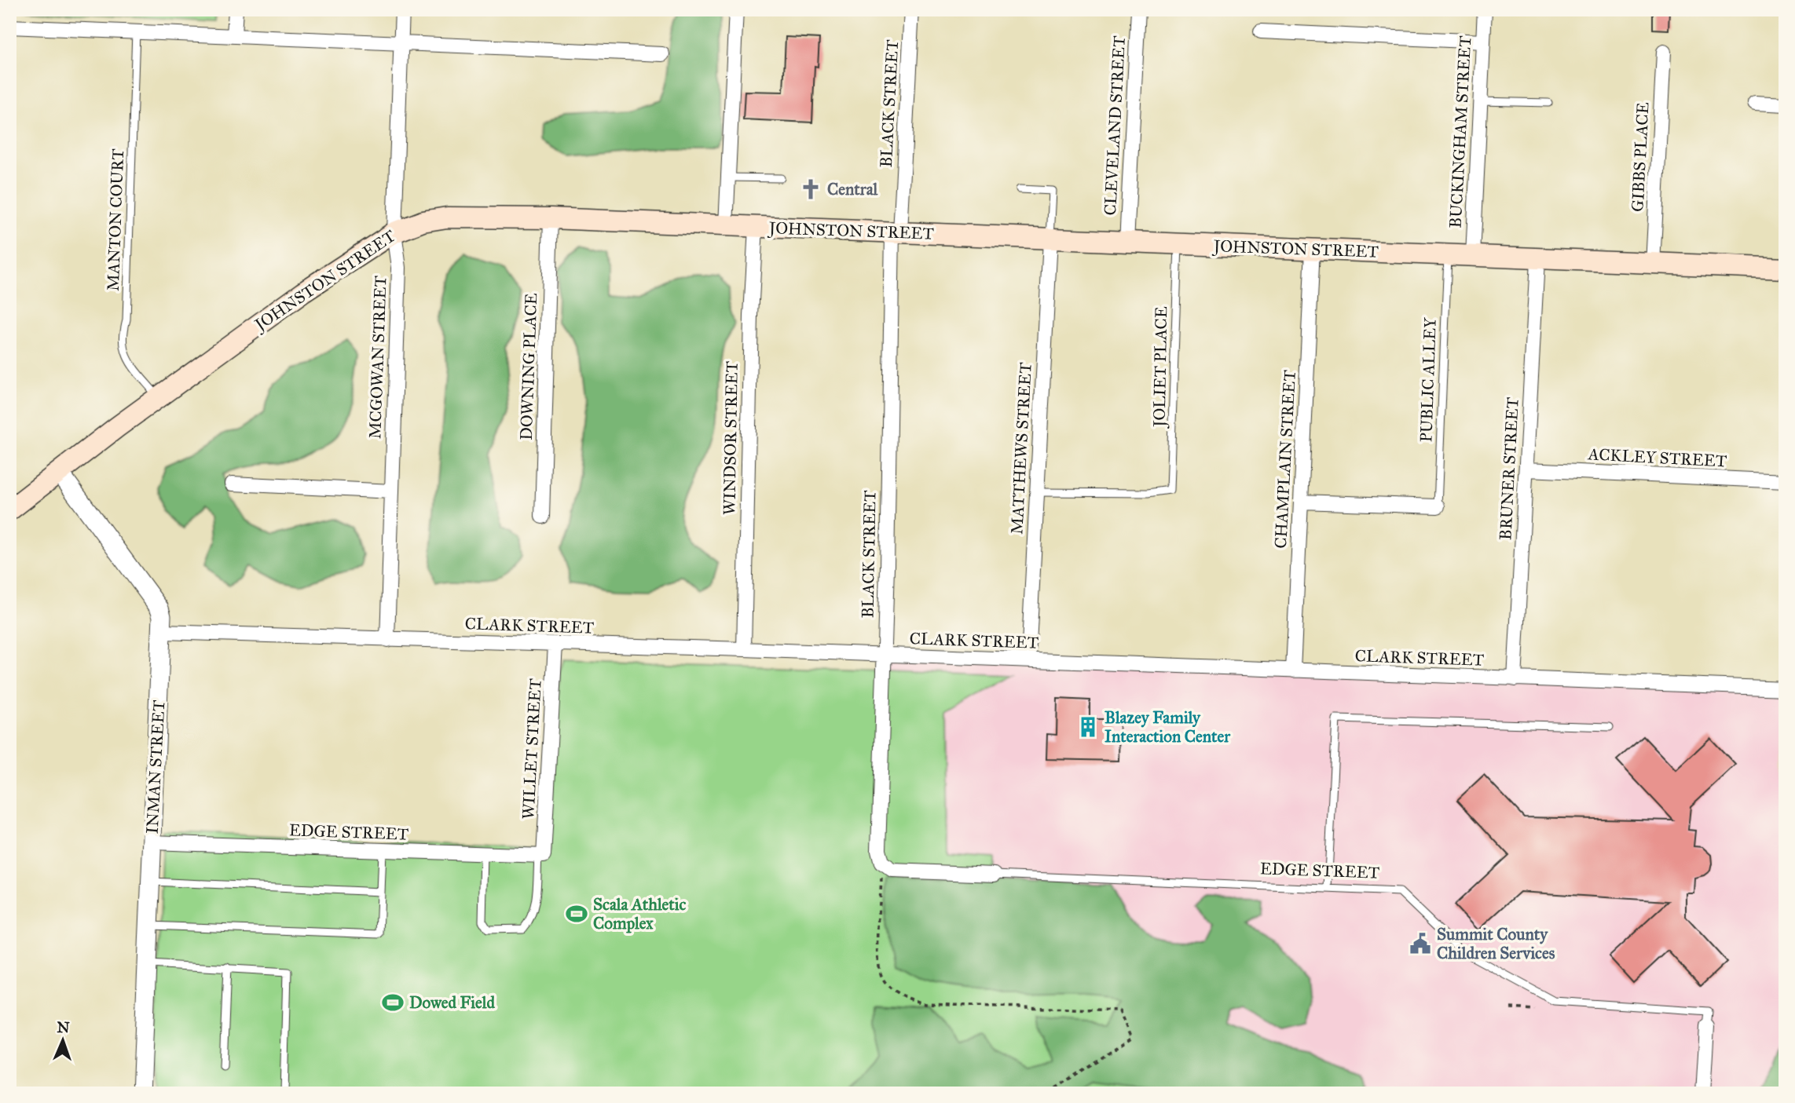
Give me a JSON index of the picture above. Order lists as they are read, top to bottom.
{
  "streets": {
    "main road": ["JOHNSTON STREET"],
    "street": [
      "BLACK STREET",
      "CLEVELAND STREET",
      "BUCKINGHAM STREET",
      "GIBBS PLACE",
      "MCGOWAN STREET",
      "DOWNING PLACE",
      "WINDSOR STREET",
      "MATTHEWS STREET",
      "ACKLEY STREET",
      "CHAMPLAIN STREET",
      "BRUNER STREET",
      "CLARK STREET",
      "WILLET STREET",
      "INMAN STREET",
      "EDGE STREET"
    ],
    "lane": ["MANTON COURT", "JOLIET PLACE", "PUBLIC ALLEY"]
  },
  "crossings": [
    ["BLACK STREET", "JOHNSTON STREET"],
    ["BLACK STREET", "CLARK STREET"],
    ["BLACK STREET", "EDGE STREET"],
    ["CLEVELAND STREET", "JOHNSTON STREET"],
    ["BUCKINGHAM STREET", "JOHNSTON STREET"],
    ["GIBBS PLACE", "JOHNSTON STREET"],
    ["MANTON COURT", "JOHNSTON STREET"],
    ["JOHNSTON STREET", "MCGOWAN STREET"],
    ["JOHNSTON STREET", "DOWNING PLACE"],
    ["JOHNSTON STREET", "JOLIET PLACE"],
    ["JOHNSTON STREET", "PUBLIC ALLEY"],
    ["JOHNSTON STREET", "WINDSOR STREET"],
    ["JOHNSTON STREET", "MATTHEWS STREET"],
    ["JOHNSTON STREET", "CHAMPLAIN STREET"],
    ["JOHNSTON STREET", "BRUNER STREET"],
    ["JOHNSTON STREET", "INMAN STREET"],
    ["MCGOWAN STREET", "CLARK STREET"],
    ["JOLIET PLACE", "MATTHEWS STREET"],
    ["WINDSOR STREET", "CLARK STREET"],
    ["MATTHEWS STREET", "CLARK STREET"],
    ["ACKLEY STREET", "BRUNER STREET"],
    ["CHAMPLAIN STREET", "CLARK STREET"],
    ["BRUNER STREET", "CLARK STREET"],
    ["CLARK STREET", "WILLET STREET"],
    ["CLARK STREET", "INMAN STREET"],
    ["WILLET STREET", "EDGE STREET"],
    ["INMAN STREET", "EDGE STREET"]
  ],
  "places": {
    "church": ["Central"],
    "building": ["Blazey Family Interaction Center"],
    "sports": ["Scala Athletic Complex", "Dowed Field"],
    "public building": ["Summit County Children Services"]
  },
  "north": "top"
}
